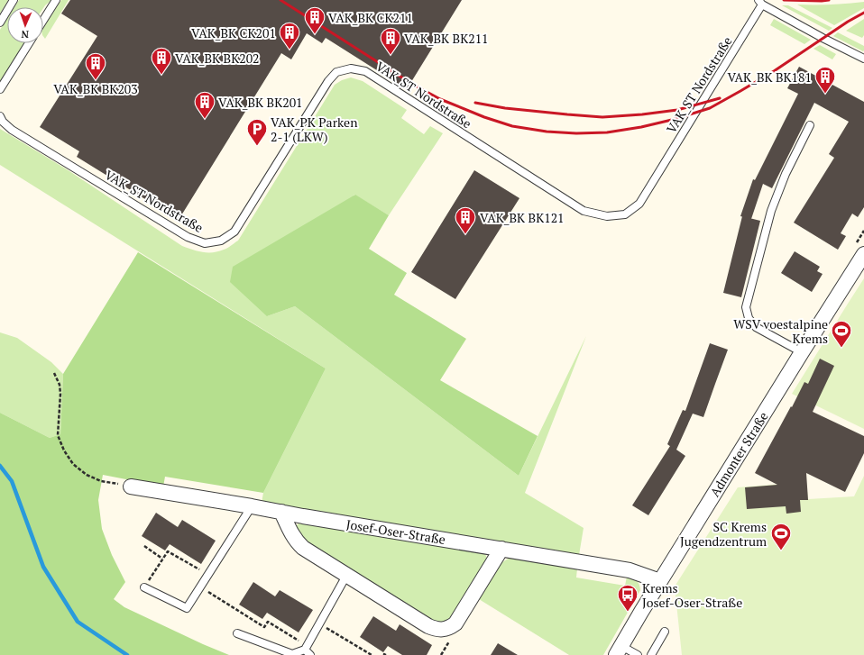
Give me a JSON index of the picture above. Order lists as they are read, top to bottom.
{
  "streets": {
    "street": ["Admonter Straße", "Josef-Oser-Straße"],
    "lane": ["VAK_ST Nordstraße"]
  },
  "crossings": [
    ["Admonter Straße", "Josef-Oser-Straße"]
  ],
  "places": {
    "building": [
      "VAK_BK CK211",
      "VAK_BK CK201",
      "VAK_BK BK211",
      "VAK_BK BK202",
      "VAK_BK BK203",
      "VAK_BK BK181",
      "VAK_BK BK201",
      "VAK_BK BK121"
    ],
    "parking": ["VAK_PK Parken 2-1 (LKW)"],
    "sports": ["WSV voestalpine Krems", "SC Krems Jugendzentrum"],
    "bus stop": ["Krems Josef-Oser-Straße"]
  },
  "north": "bottom"
}
